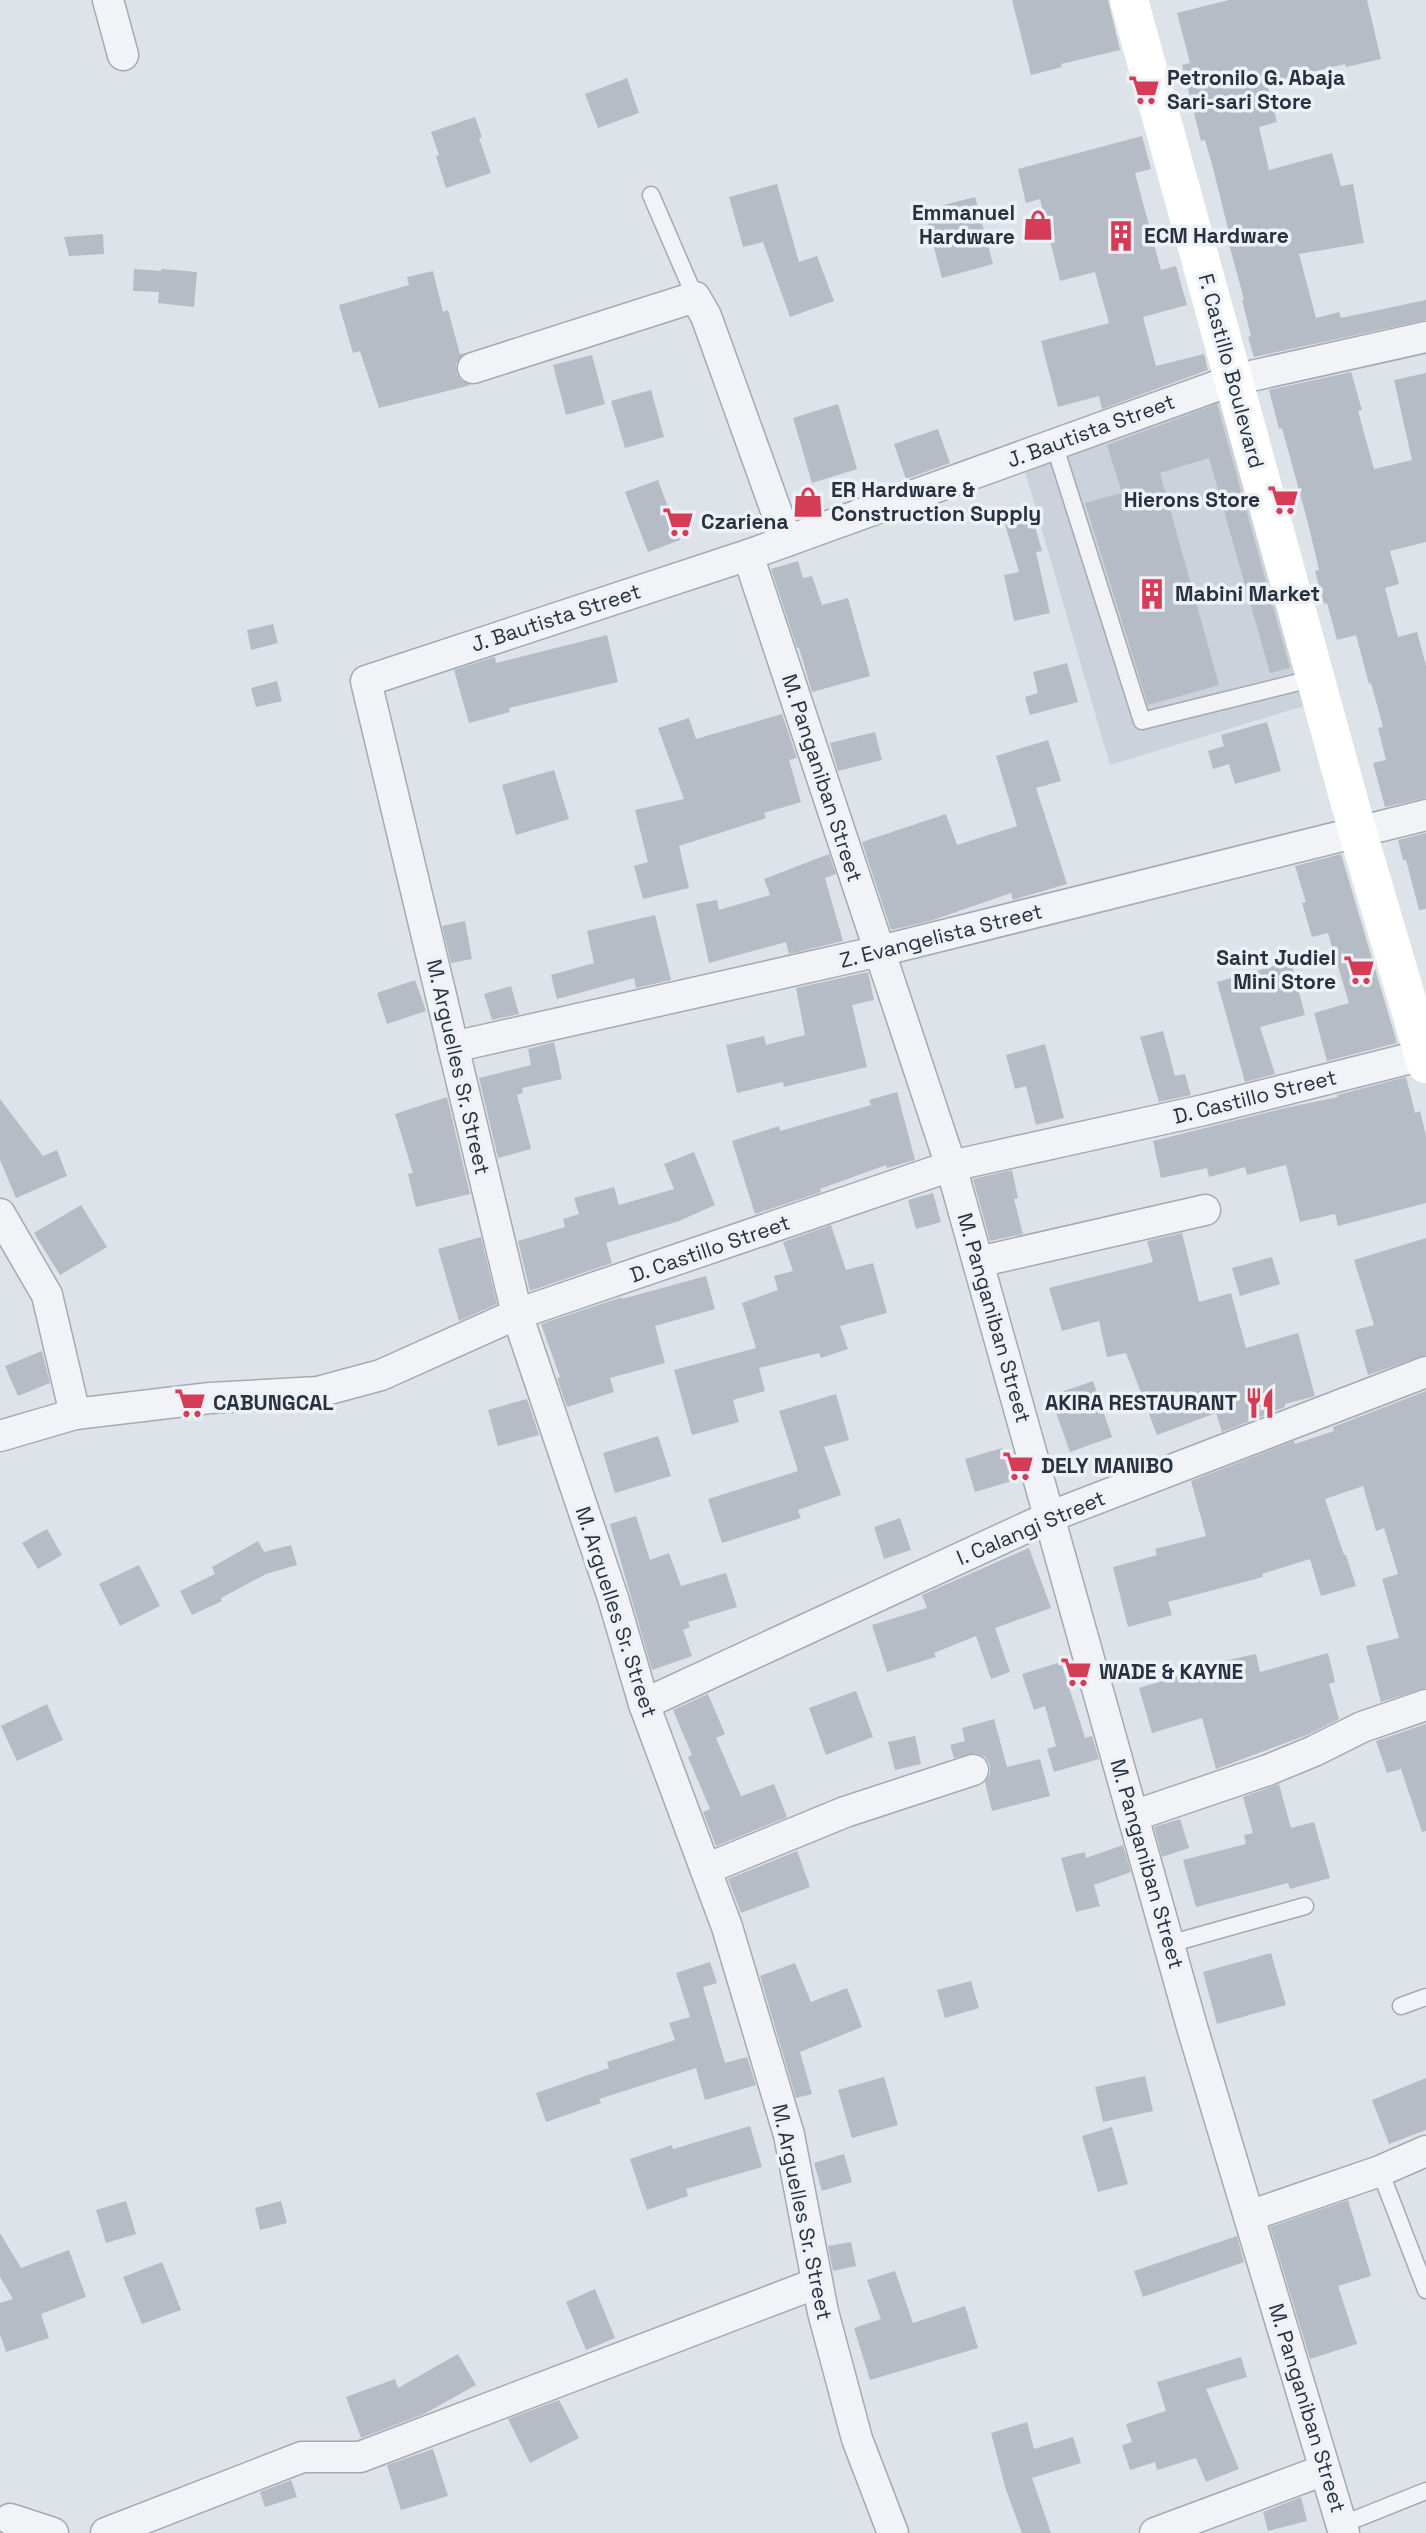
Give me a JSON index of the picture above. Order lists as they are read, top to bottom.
{
  "streets": {
    "main road": ["F. Castillo Boulevard"],
    "street": [
      "J. Bautista Street",
      "M. Panganiban Street",
      "Z. Evangelista Street",
      "M. Arguelles Sr. Street",
      "D. Castillo Street",
      "I. Calangi Street"
    ]
  },
  "crossings": [
    ["F. Castillo Boulevard", "J. Bautista Street"],
    ["F. Castillo Boulevard", "Z. Evangelista Street"],
    ["F. Castillo Boulevard", "D. Castillo Street"],
    ["J. Bautista Street", "M. Panganiban Street"],
    ["J. Bautista Street", "M. Arguelles Sr. Street"],
    ["M. Panganiban Street", "Z. Evangelista Street"],
    ["M. Panganiban Street", "D. Castillo Street"],
    ["M. Panganiban Street", "I. Calangi Street"],
    ["Z. Evangelista Street", "M. Arguelles Sr. Street"],
    ["M. Arguelles Sr. Street", "D. Castillo Street"],
    ["M. Arguelles Sr. Street", "I. Calangi Street"]
  ],
  "places": {
    "supermarket": [
      "Petronilo G. Abaja Sari-sari Store",
      "Hierons Store",
      "Czariena",
      "Saint Judiel Mini Store",
      "CABUNGCAL",
      "DELY MANIBO",
      "WADE & KAYNE"
    ],
    "shop": ["Emmanuel Hardware", "ER Hardware & Construction Supply"],
    "building": ["ECM Hardware", "Mabini Market"],
    "restaurant": ["AKIRA RESTAURANT"]
  }
}
